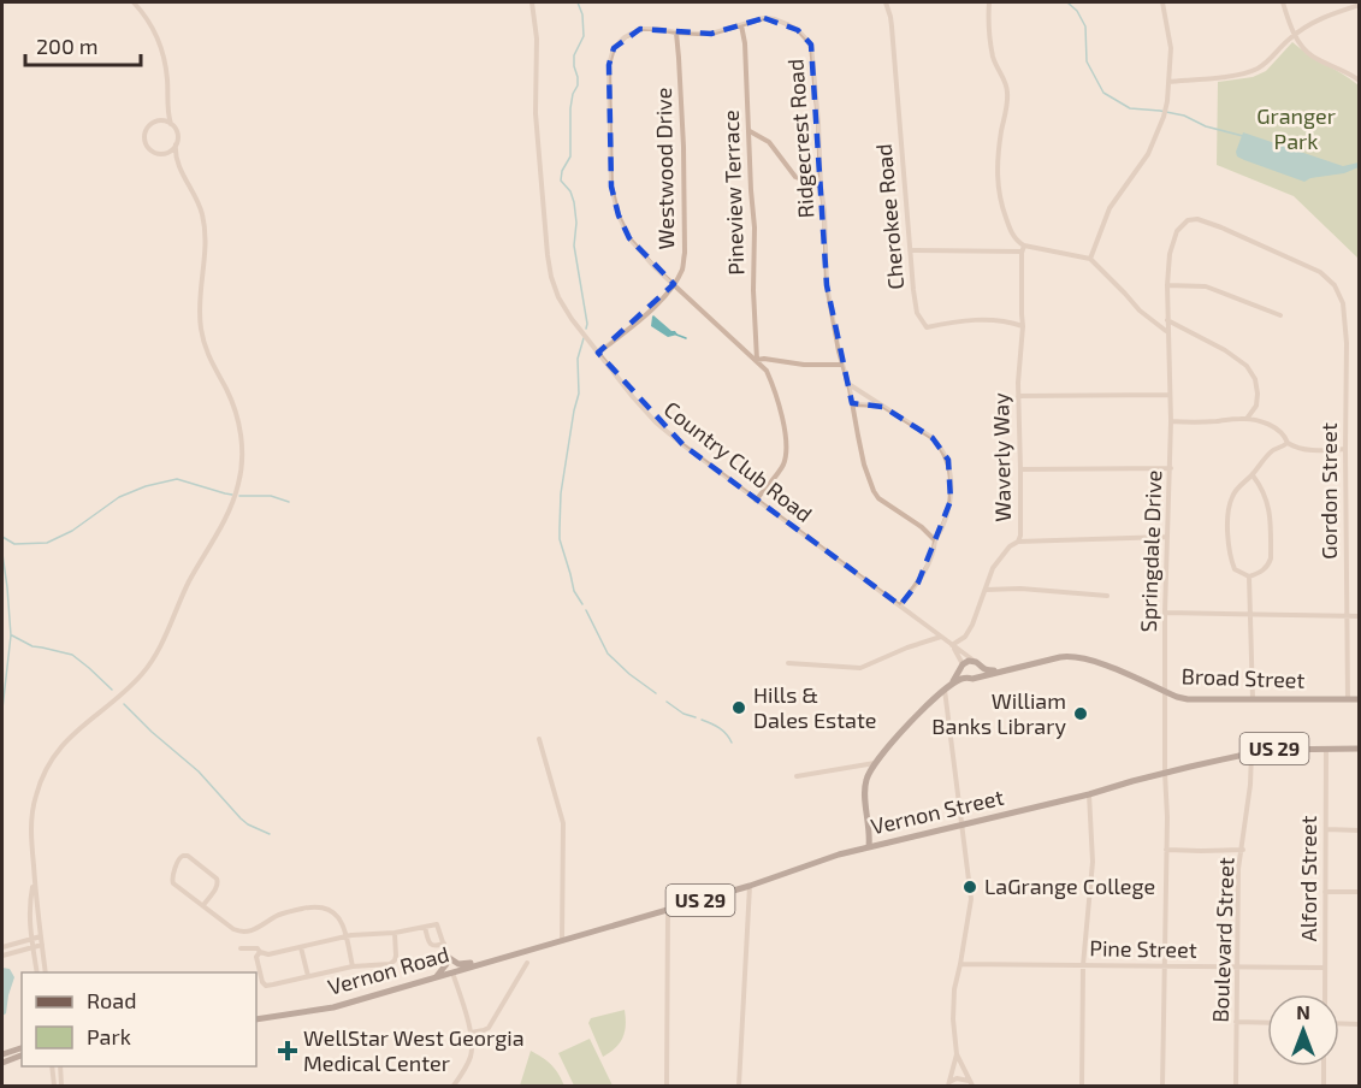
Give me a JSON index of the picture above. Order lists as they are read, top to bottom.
{
  "streets": {
    "main road": [
      "Broad Street",
      "US 29",
      "Vernon Street",
      "Vernon Road"
    ],
    "street": [
      "Ridgecrest Road",
      "Westwood Drive",
      "Pineview Terrace",
      "Cherokee Road",
      "Waverly Way",
      "Country Club Road",
      "Gordon Street",
      "Springdale Drive",
      "Alford Street",
      "Boulevard Street",
      "Pine Street"
    ]
  },
  "crossings": [
    ["Ridgecrest Road", "Westwood Drive"],
    ["Ridgecrest Road", "Pineview Terrace"],
    ["Ridgecrest Road", "Country Club Road"],
    ["Westwood Drive", "Country Club Road"],
    ["Cherokee Road", "Waverly Way"],
    ["Waverly Way", "Country Club Road"],
    ["Country Club Road", "Broad Street"],
    ["Gordon Street", "Springdale Drive"],
    ["Gordon Street", "Broad Street"],
    ["Springdale Drive", "Broad Street"],
    ["Springdale Drive", "Vernon Street"],
    ["Springdale Drive", "Pine Street"],
    ["Vernon Street", "Alford Street"],
    ["Vernon Street", "Boulevard Street"],
    ["Vernon Street", "Vernon Road"],
    ["Alford Street", "Pine Street"],
    ["Boulevard Street", "Pine Street"]
  ],
  "parks": ["Granger Park"],
  "places": {
    "other": ["Hills & Dales Estate", "William Banks Library", "LaGrange College"],
    "health": ["WellStar West Georgia Medical Center"]
  },
  "legend": ["Road", "Park"],
  "scale_bar": "200 m",
  "north": "top"
}
